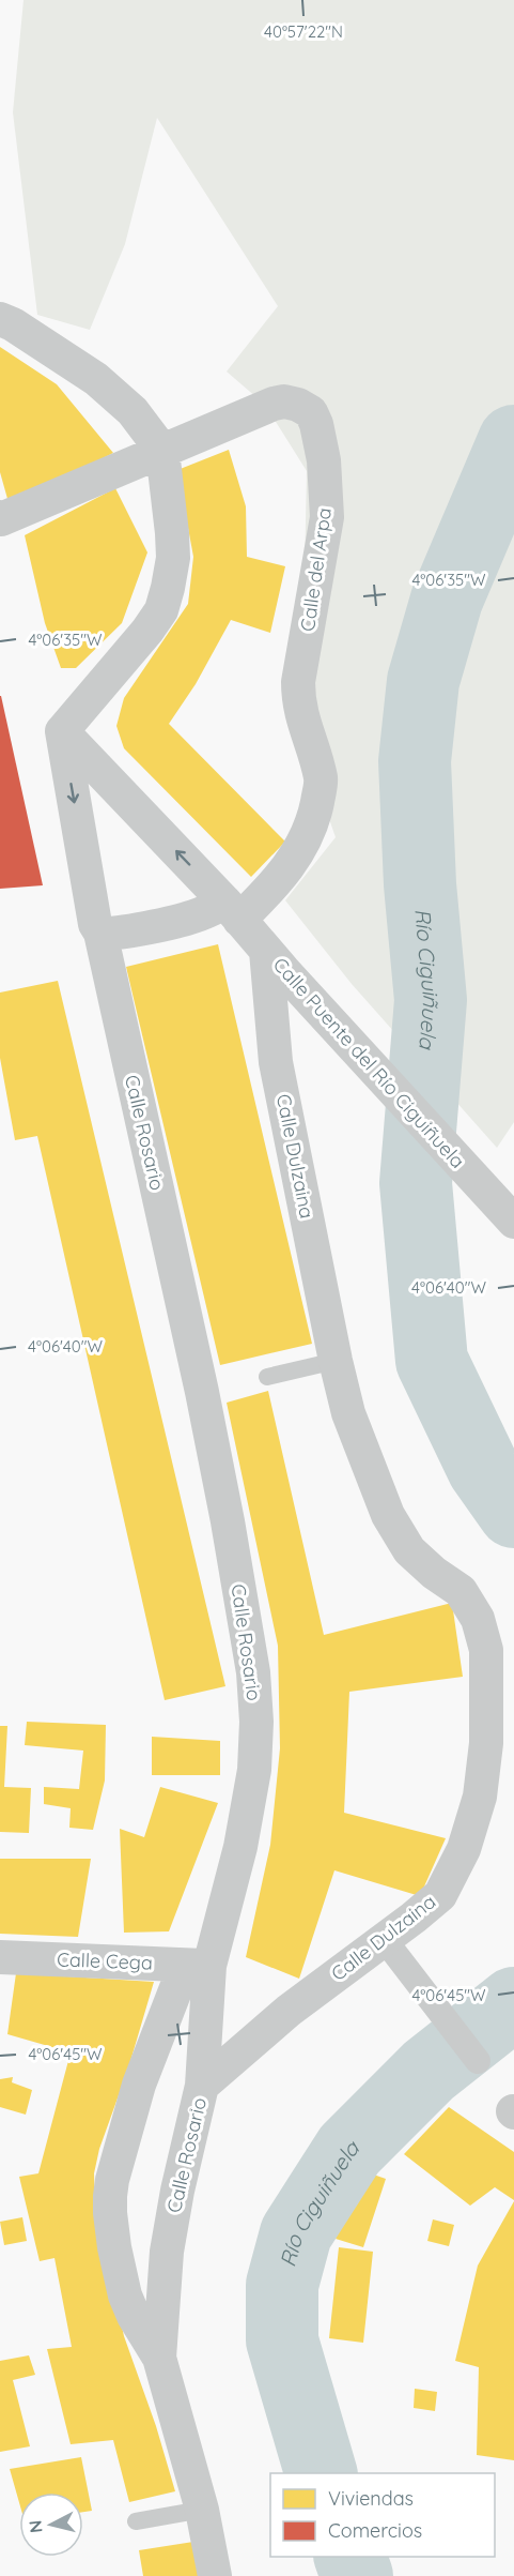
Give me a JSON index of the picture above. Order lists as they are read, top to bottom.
{
  "streets": {
    "street": [
      "Calle del Arpa",
      "Calle Puente del Río Ciguiñuela",
      "Calle Rosario",
      "Calle Dulzaina",
      "Calle Cega"
    ]
  },
  "crossings": [
    ["Calle del Arpa", "Calle Puente del Río Ciguiñuela"],
    ["Calle Puente del Río Ciguiñuela", "Calle Rosario"],
    ["Calle Puente del Río Ciguiñuela", "Calle Dulzaina"],
    ["Calle Rosario", "Calle Dulzaina"],
    ["Calle Rosario", "Calle Cega"]
  ],
  "one_way": ["Calle Puente del Río Ciguiñuela"],
  "water": ["Río Ciguiñuela"],
  "legend": ["Viviendas", "Comercios"],
  "north": "left",
  "coordinates": [
    "40°57'22\"N",
    "4°06'35\"W",
    "4°06'40\"W",
    "4°06'45\"W"
  ]
}
